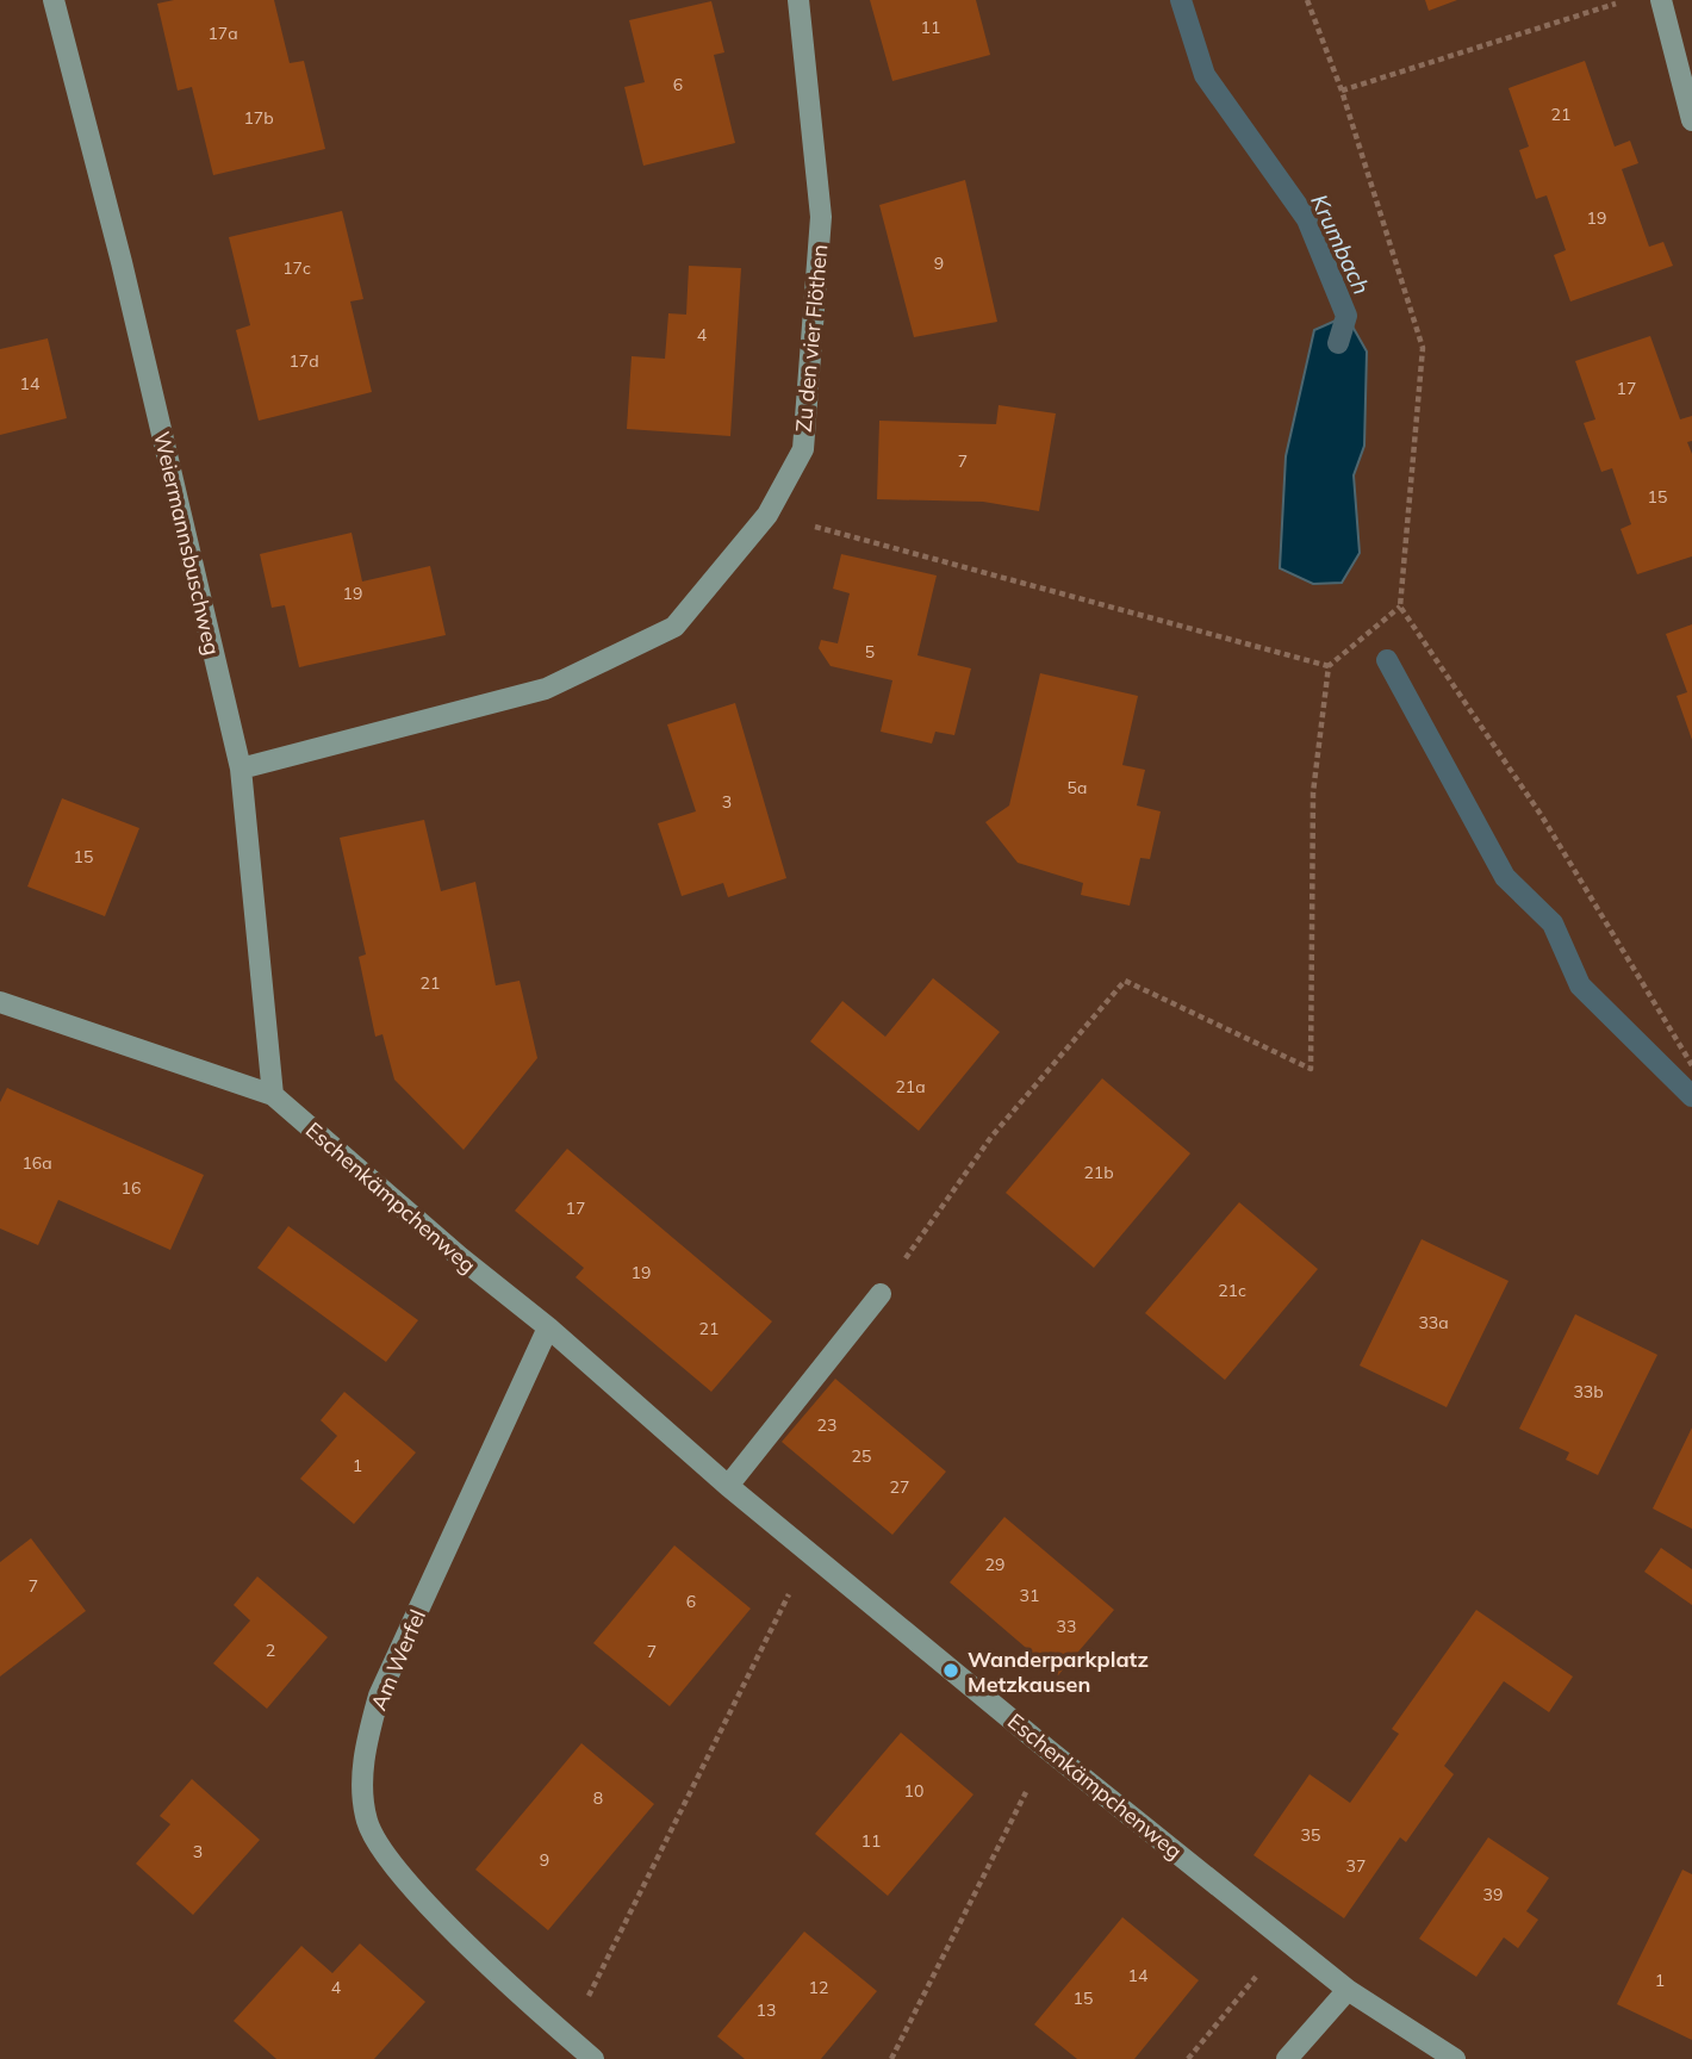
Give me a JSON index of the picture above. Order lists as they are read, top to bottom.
{
  "streets": {
    "street": [
      "Zu den vier Flöthen",
      "Weiermannsbuschweg",
      "Eschenkämpchenweg",
      "Am Werfel"
    ]
  },
  "crossings": [
    ["Zu den vier Flöthen", "Weiermannsbuschweg"],
    ["Weiermannsbuschweg", "Eschenkämpchenweg"],
    ["Eschenkämpchenweg", "Am Werfel"]
  ],
  "water": ["Krumbach"],
  "places": ["Wanderparkplatz Metzkausen"],
  "house_numbers": [
    "11",
    "17a",
    "6",
    "21",
    "17b",
    "19",
    "9",
    "17c",
    "4",
    "17d",
    "14",
    "17",
    "7",
    "15",
    "19",
    "5",
    "5a",
    "3",
    "15",
    "21",
    "21a",
    "16a",
    "21b",
    "16",
    "17",
    "19",
    "21c",
    "33a",
    "21",
    "33b",
    "23",
    "25",
    "1",
    "27",
    "29",
    "7",
    "31",
    "6",
    "33",
    "2",
    "7",
    "10",
    "8",
    "35",
    "11",
    "3",
    "9",
    "37",
    "39",
    "14",
    "1",
    "4",
    "12",
    "15",
    "13"
  ]
}
